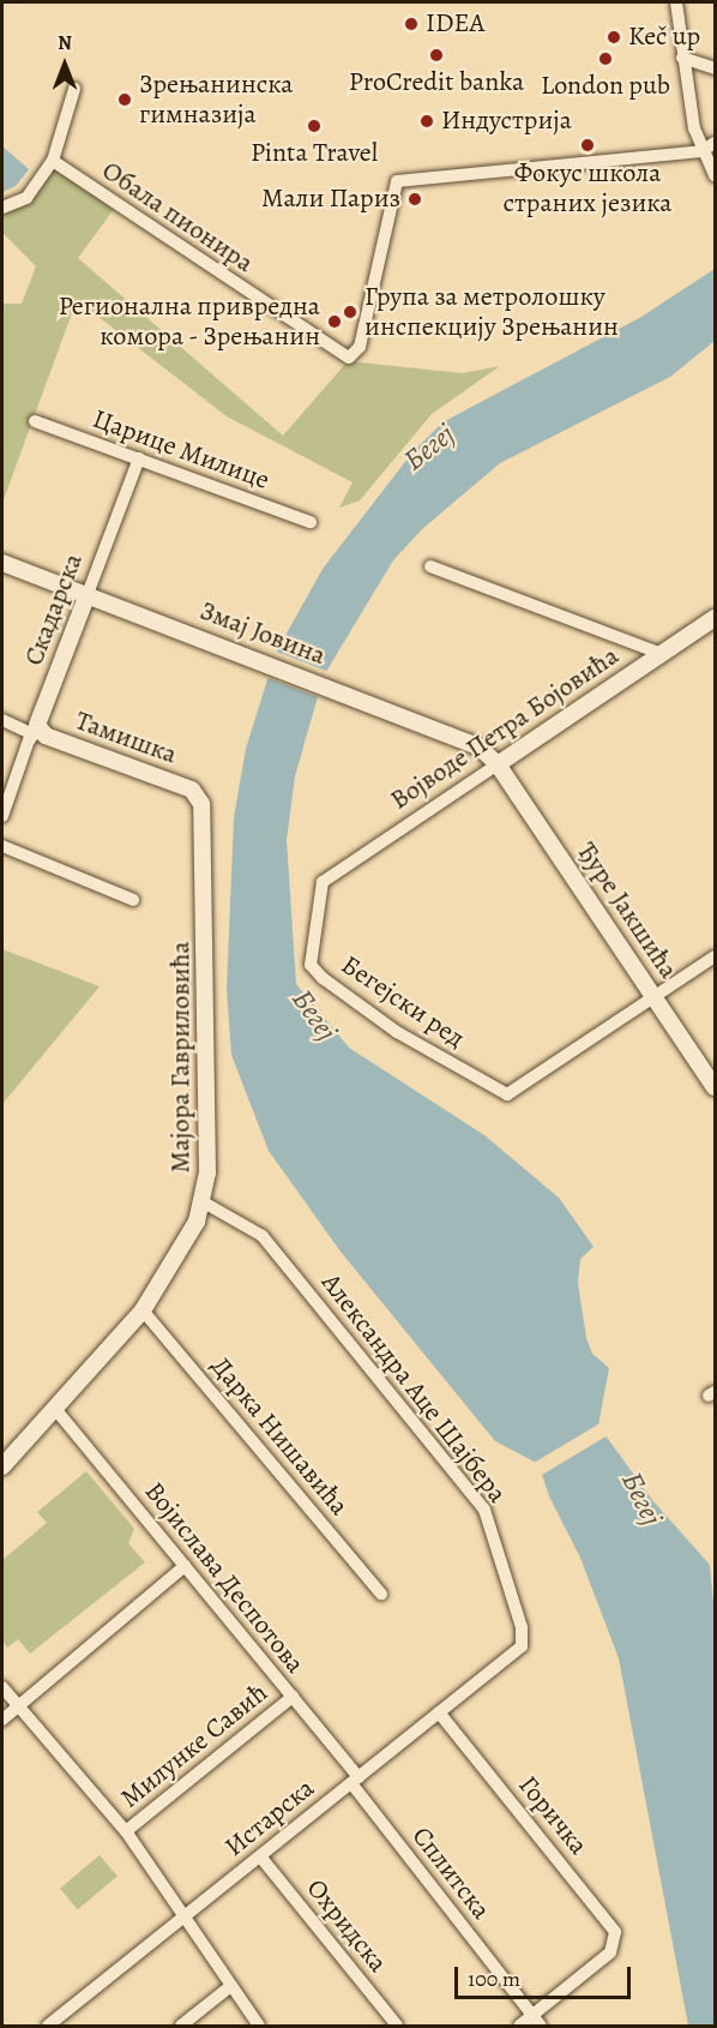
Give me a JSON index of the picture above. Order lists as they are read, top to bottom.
{
  "streets": {
    "street": [
      "Обала пионира",
      "Царице Милице",
      "Скадарска",
      "Змај Јовина",
      "Војводе Петра Бојовића",
      "Тамишка",
      "Ђуре Јакшића",
      "Бегејски ред",
      "Мајора Гавриловића",
      "Александра Аце Шајбера",
      "Дарка Нишавића",
      "Војислава Деспотова",
      "Милунке Савић",
      "Горичка",
      "Истарска",
      "Сплитска",
      "Охридска"
    ]
  },
  "crossings": [
    ["Царице Милице", "Скадарска"],
    ["Скадарска", "Змај Јовина"],
    ["Скадарска", "Тамишка"],
    ["Змај Јовина", "Војводе Петра Бојовића"],
    ["Змај Јовина", "Ђуре Јакшића"],
    ["Војводе Петра Бојовића", "Ђуре Јакшића"],
    ["Војводе Петра Бојовића", "Бегејски ред"],
    ["Тамишка", "Мајора Гавриловића"],
    ["Ђуре Јакшића", "Бегејски ред"],
    ["Мајора Гавриловића", "Александра Аце Шајбера"],
    ["Мајора Гавриловића", "Дарка Нишавића"],
    ["Мајора Гавриловића", "Војислава Деспотова"],
    ["Александра Аце Шајбера", "Истарска"],
    ["Војислава Деспотова", "Милунке Савић"],
    ["Војислава Деспотова", "Истарска"],
    ["Војислава Деспотова", "Сплитска"],
    ["Горичка", "Истарска"],
    ["Горичка", "Сплитска"],
    ["Истарска", "Сплитска"],
    ["Истарска", "Охридска"]
  ],
  "water": ["Бегеј"],
  "places": [
    "IDEA",
    "Keč up",
    "ProCredit banka",
    "London pub",
    "Зрењанинска гимназија",
    "Индустрија",
    "Pinta Travel",
    "Фокус школа страних језика",
    "Мали Париз",
    "Група за метролошку инспекцију Зрењанин",
    "Регионална привредна комора - Зрењанин"
  ],
  "scale_bar": "100 m",
  "north": "top"
}
